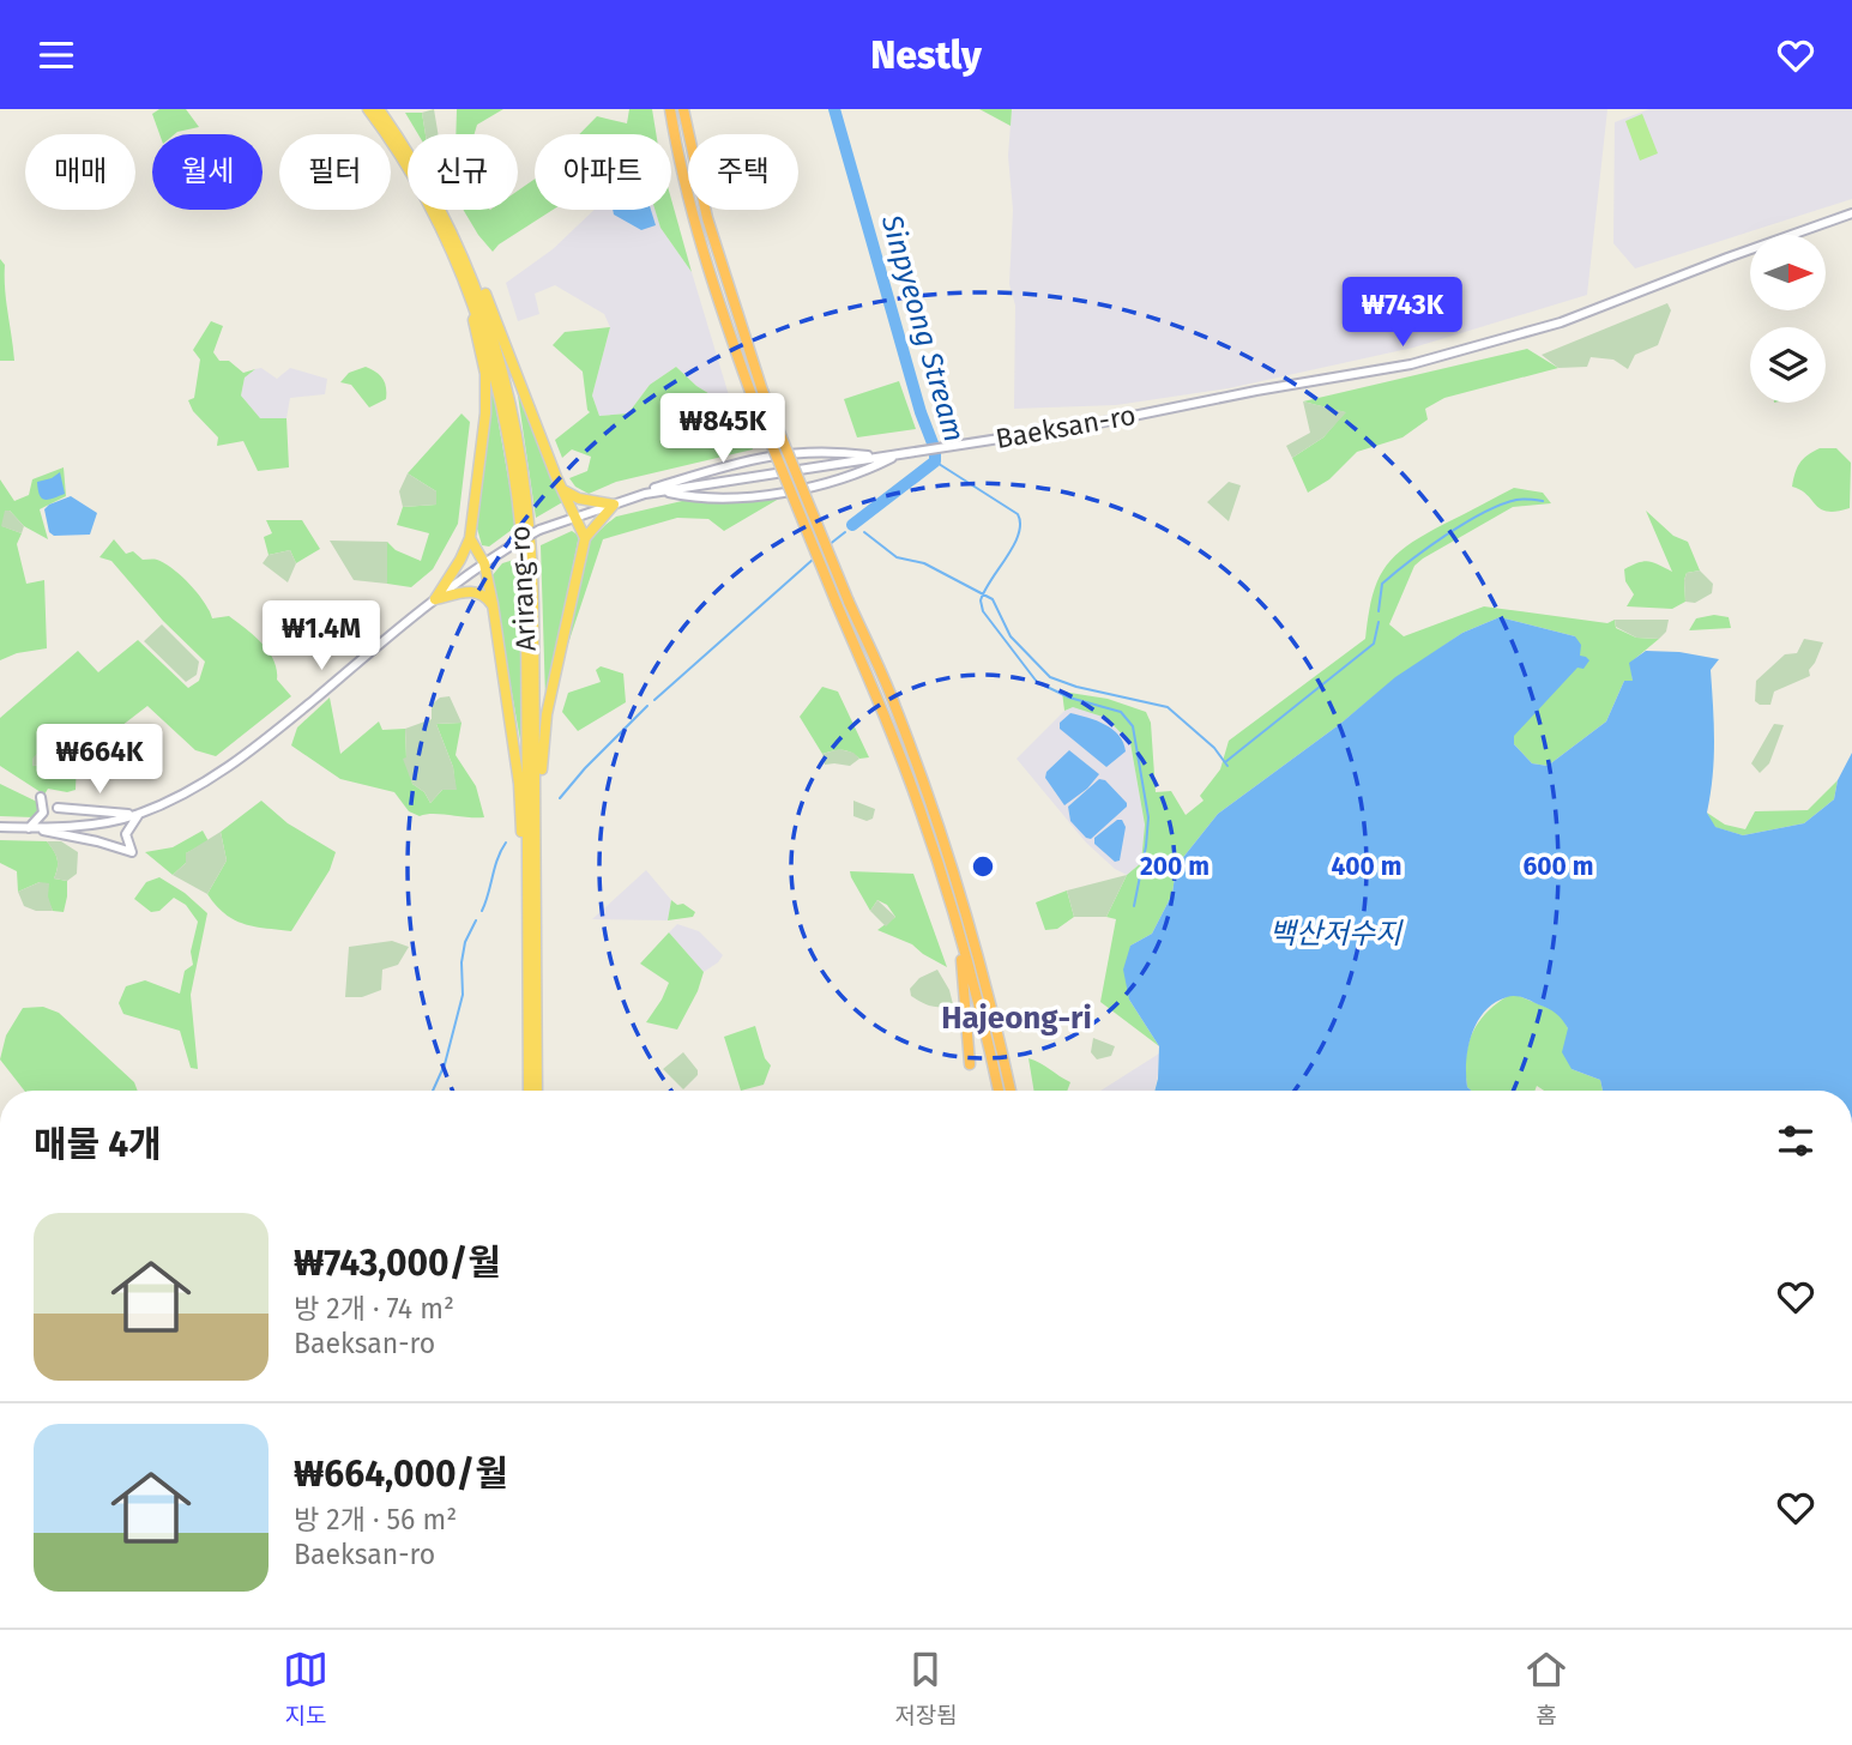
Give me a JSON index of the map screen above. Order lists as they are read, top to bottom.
{
  "streets": {
    "highway": ["Arirang-ro"],
    "main road": ["Baeksan-ro"]
  },
  "districts": ["Hajeong-ri"],
  "water": ["Sinpyeong Stream", "백산저수지"],
  "north": "right",
  "page": {
    "header": "Nestly",
    "chip": [
      "매매",
      "월세",
      "필터",
      "신규",
      "아파트",
      "주택"
    ],
    "price": [
      "₩743K",
      "₩845K",
      "₩1.4M",
      "₩664K"
    ],
    "heading": "매물 4개",
    "list": [
      {
        "name": "₩743,000/월",
        "note": "방 2개 · 74 m² · Baeksan-ro"
      },
      {
        "name": "₩664,000/월",
        "note": "방 2개 · 56 m² · Baeksan-ro"
      }
    ],
    "tabs": ["지도", "저장됨", "홈"]
  },
  "rings": ["200 m", "400 m", "600 m"]
}
